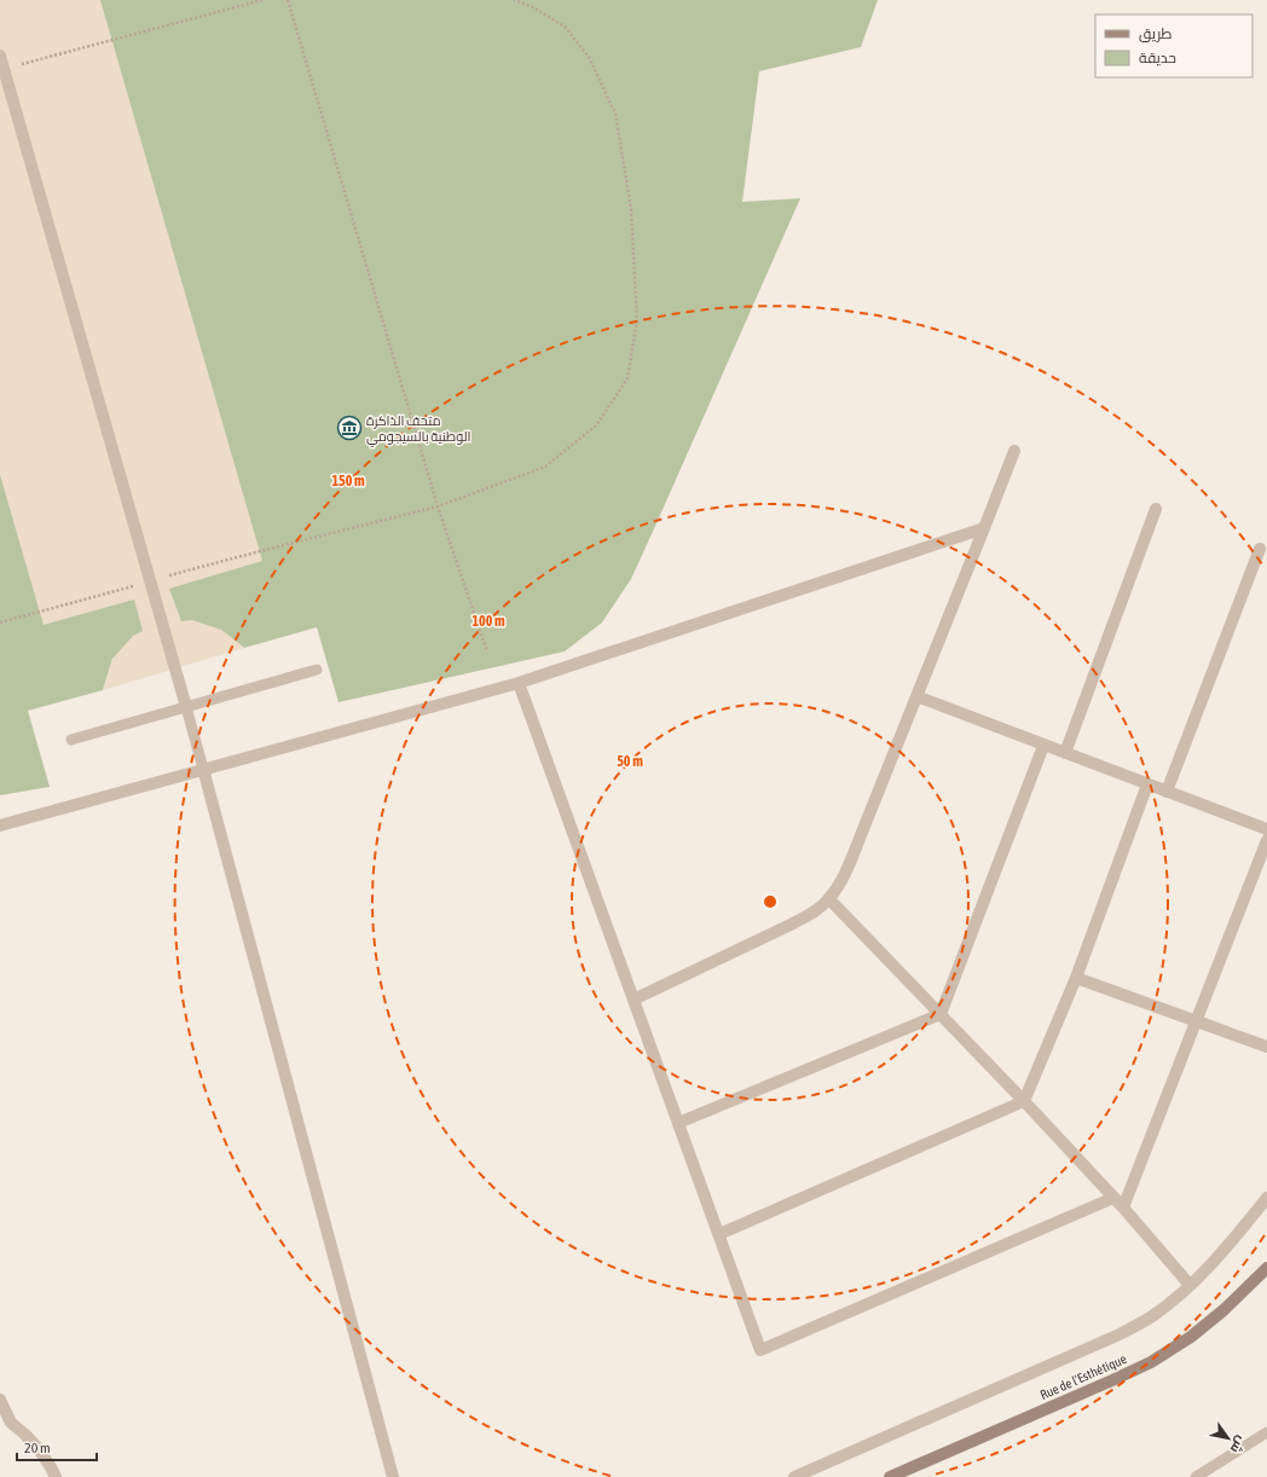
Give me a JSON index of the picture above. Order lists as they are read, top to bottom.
{
  "streets": {
    "street": ["Rue de l'Esthétique"]
  },
  "places": {
    "museum": ["متحف الذاكرة الوطنية بالسيجومي"]
  },
  "legend": ["طريق", "حديقة"],
  "scale_bar": "20 m",
  "north": "bottom right",
  "rings": ["150 m", "100 m", "50 m"]
}
